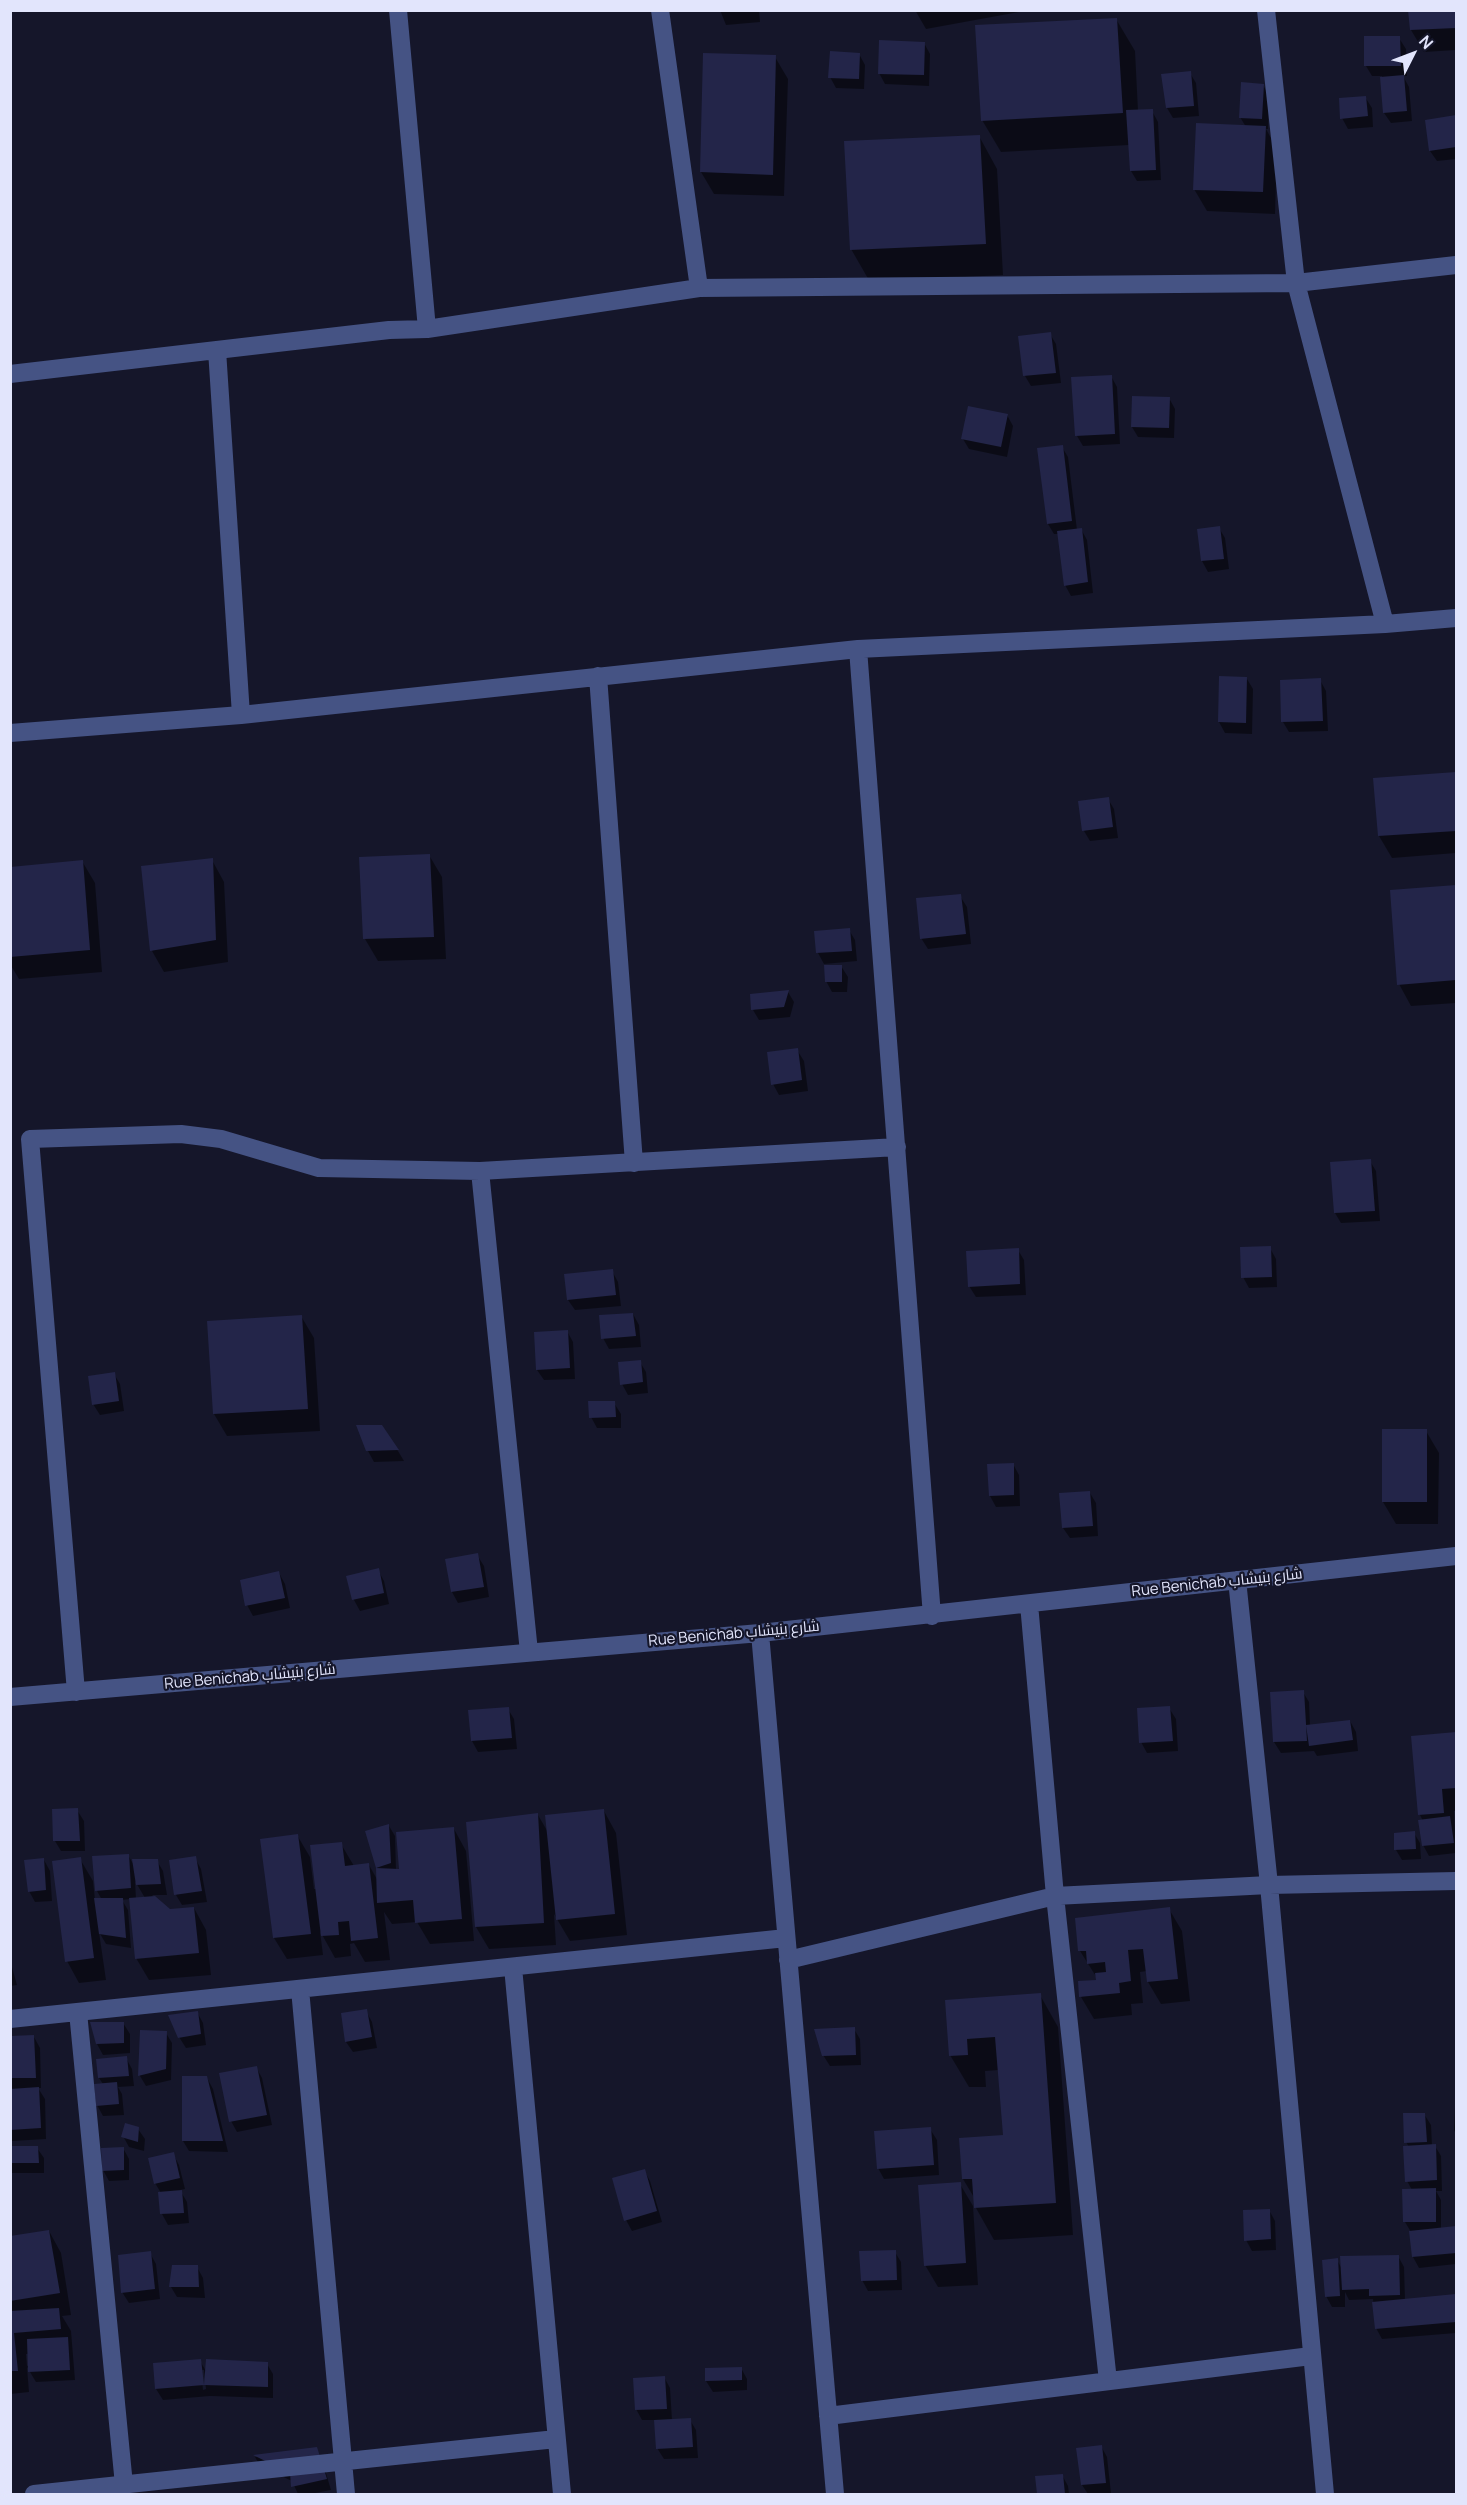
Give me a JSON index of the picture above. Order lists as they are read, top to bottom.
{
  "streets": {
    "street": ["Rue Benichab شارع بنيشاب"]
  },
  "north": "top right"
}
